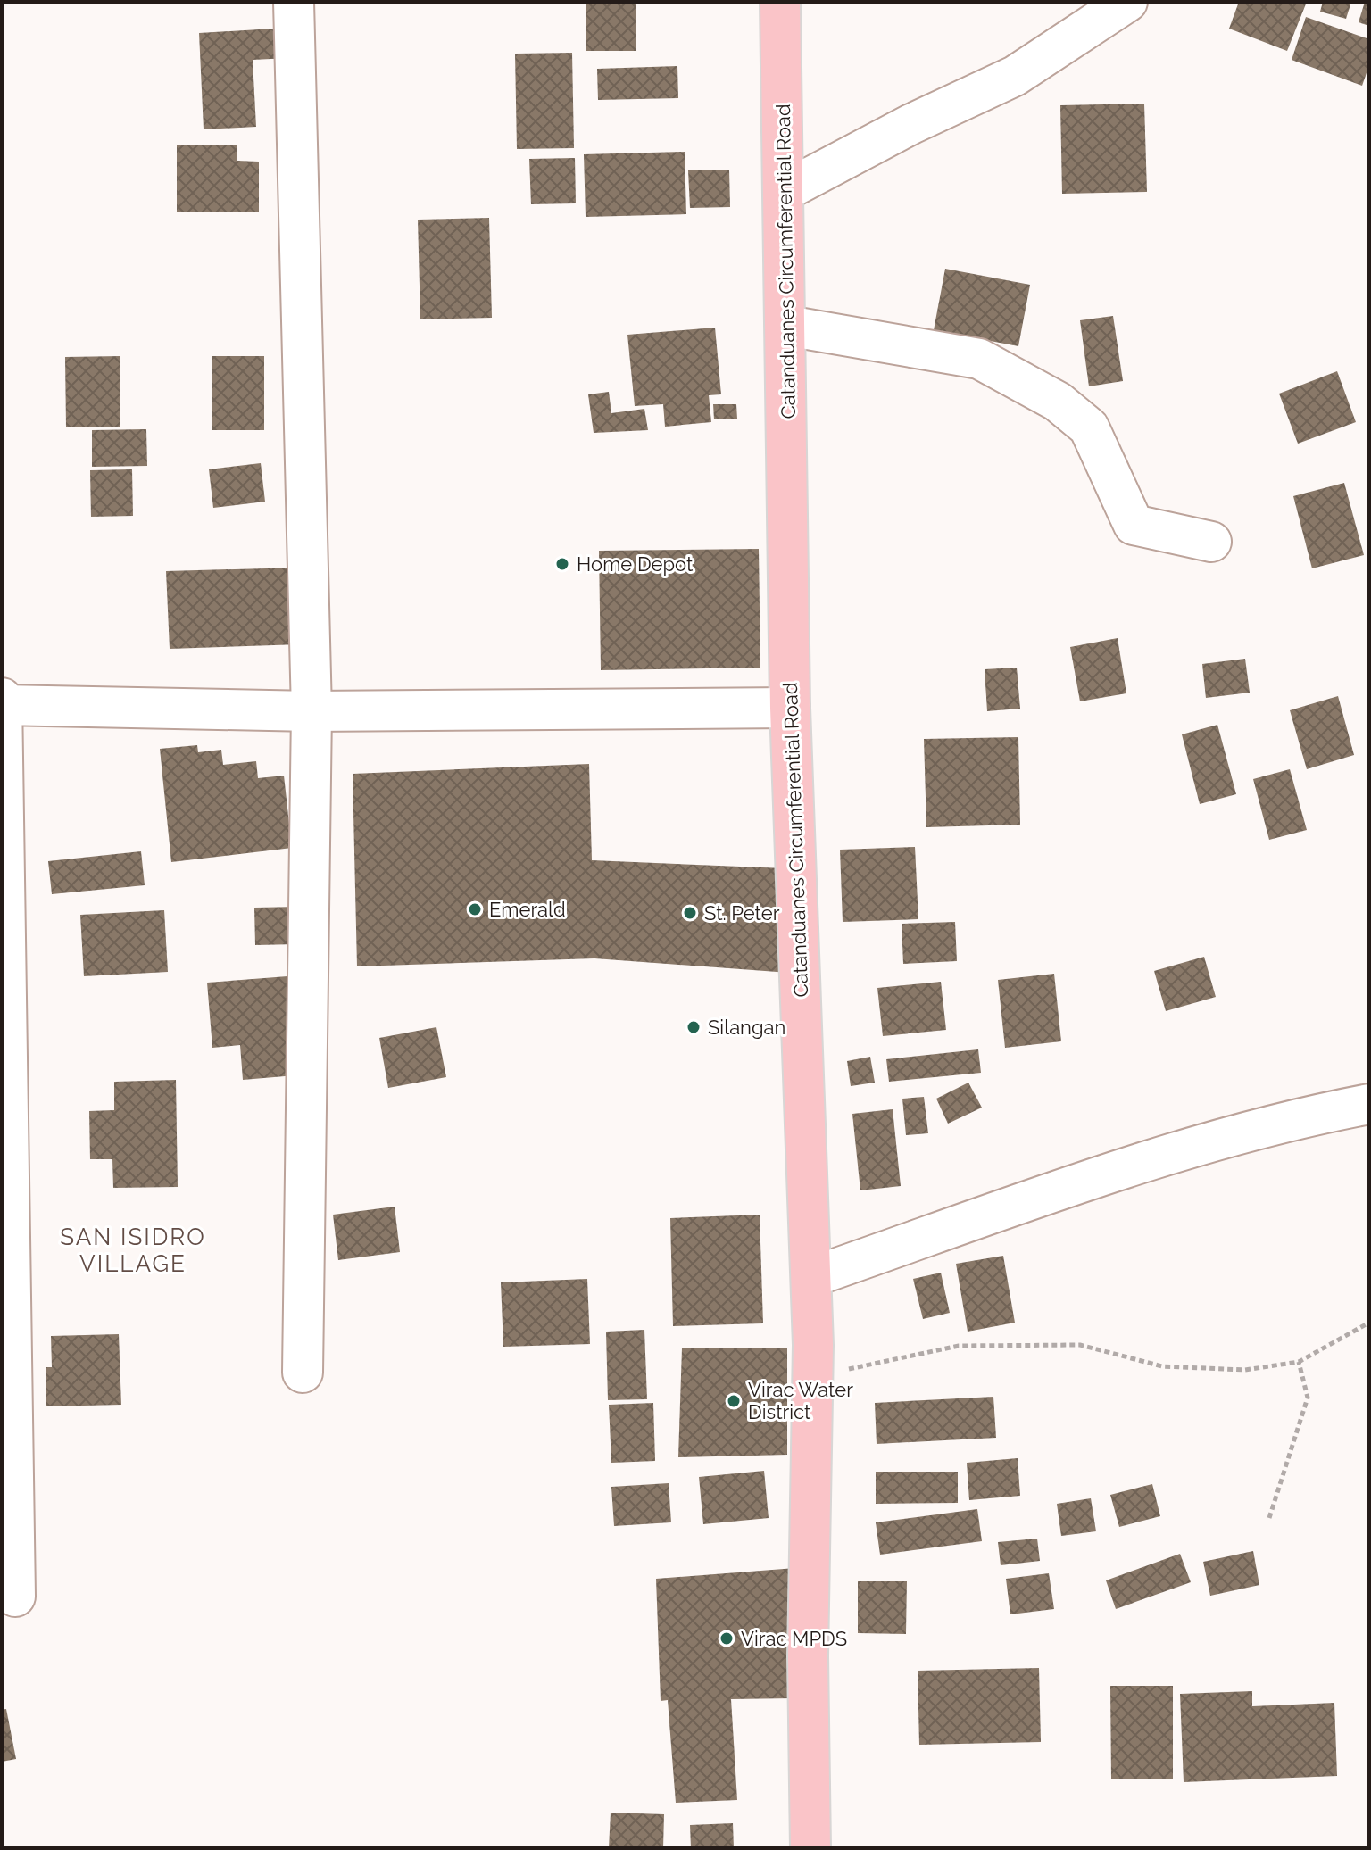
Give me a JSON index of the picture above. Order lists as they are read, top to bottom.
{
  "streets": {
    "main road": ["Catanduanes Circumferential Road"]
  },
  "districts": ["SAN ISIDRO VILLAGE"],
  "places": [
    "Home Depot",
    "Emerald",
    "St. Peter",
    "Silangan",
    "Virac Water District",
    "Virac MPDS"
  ]
}
